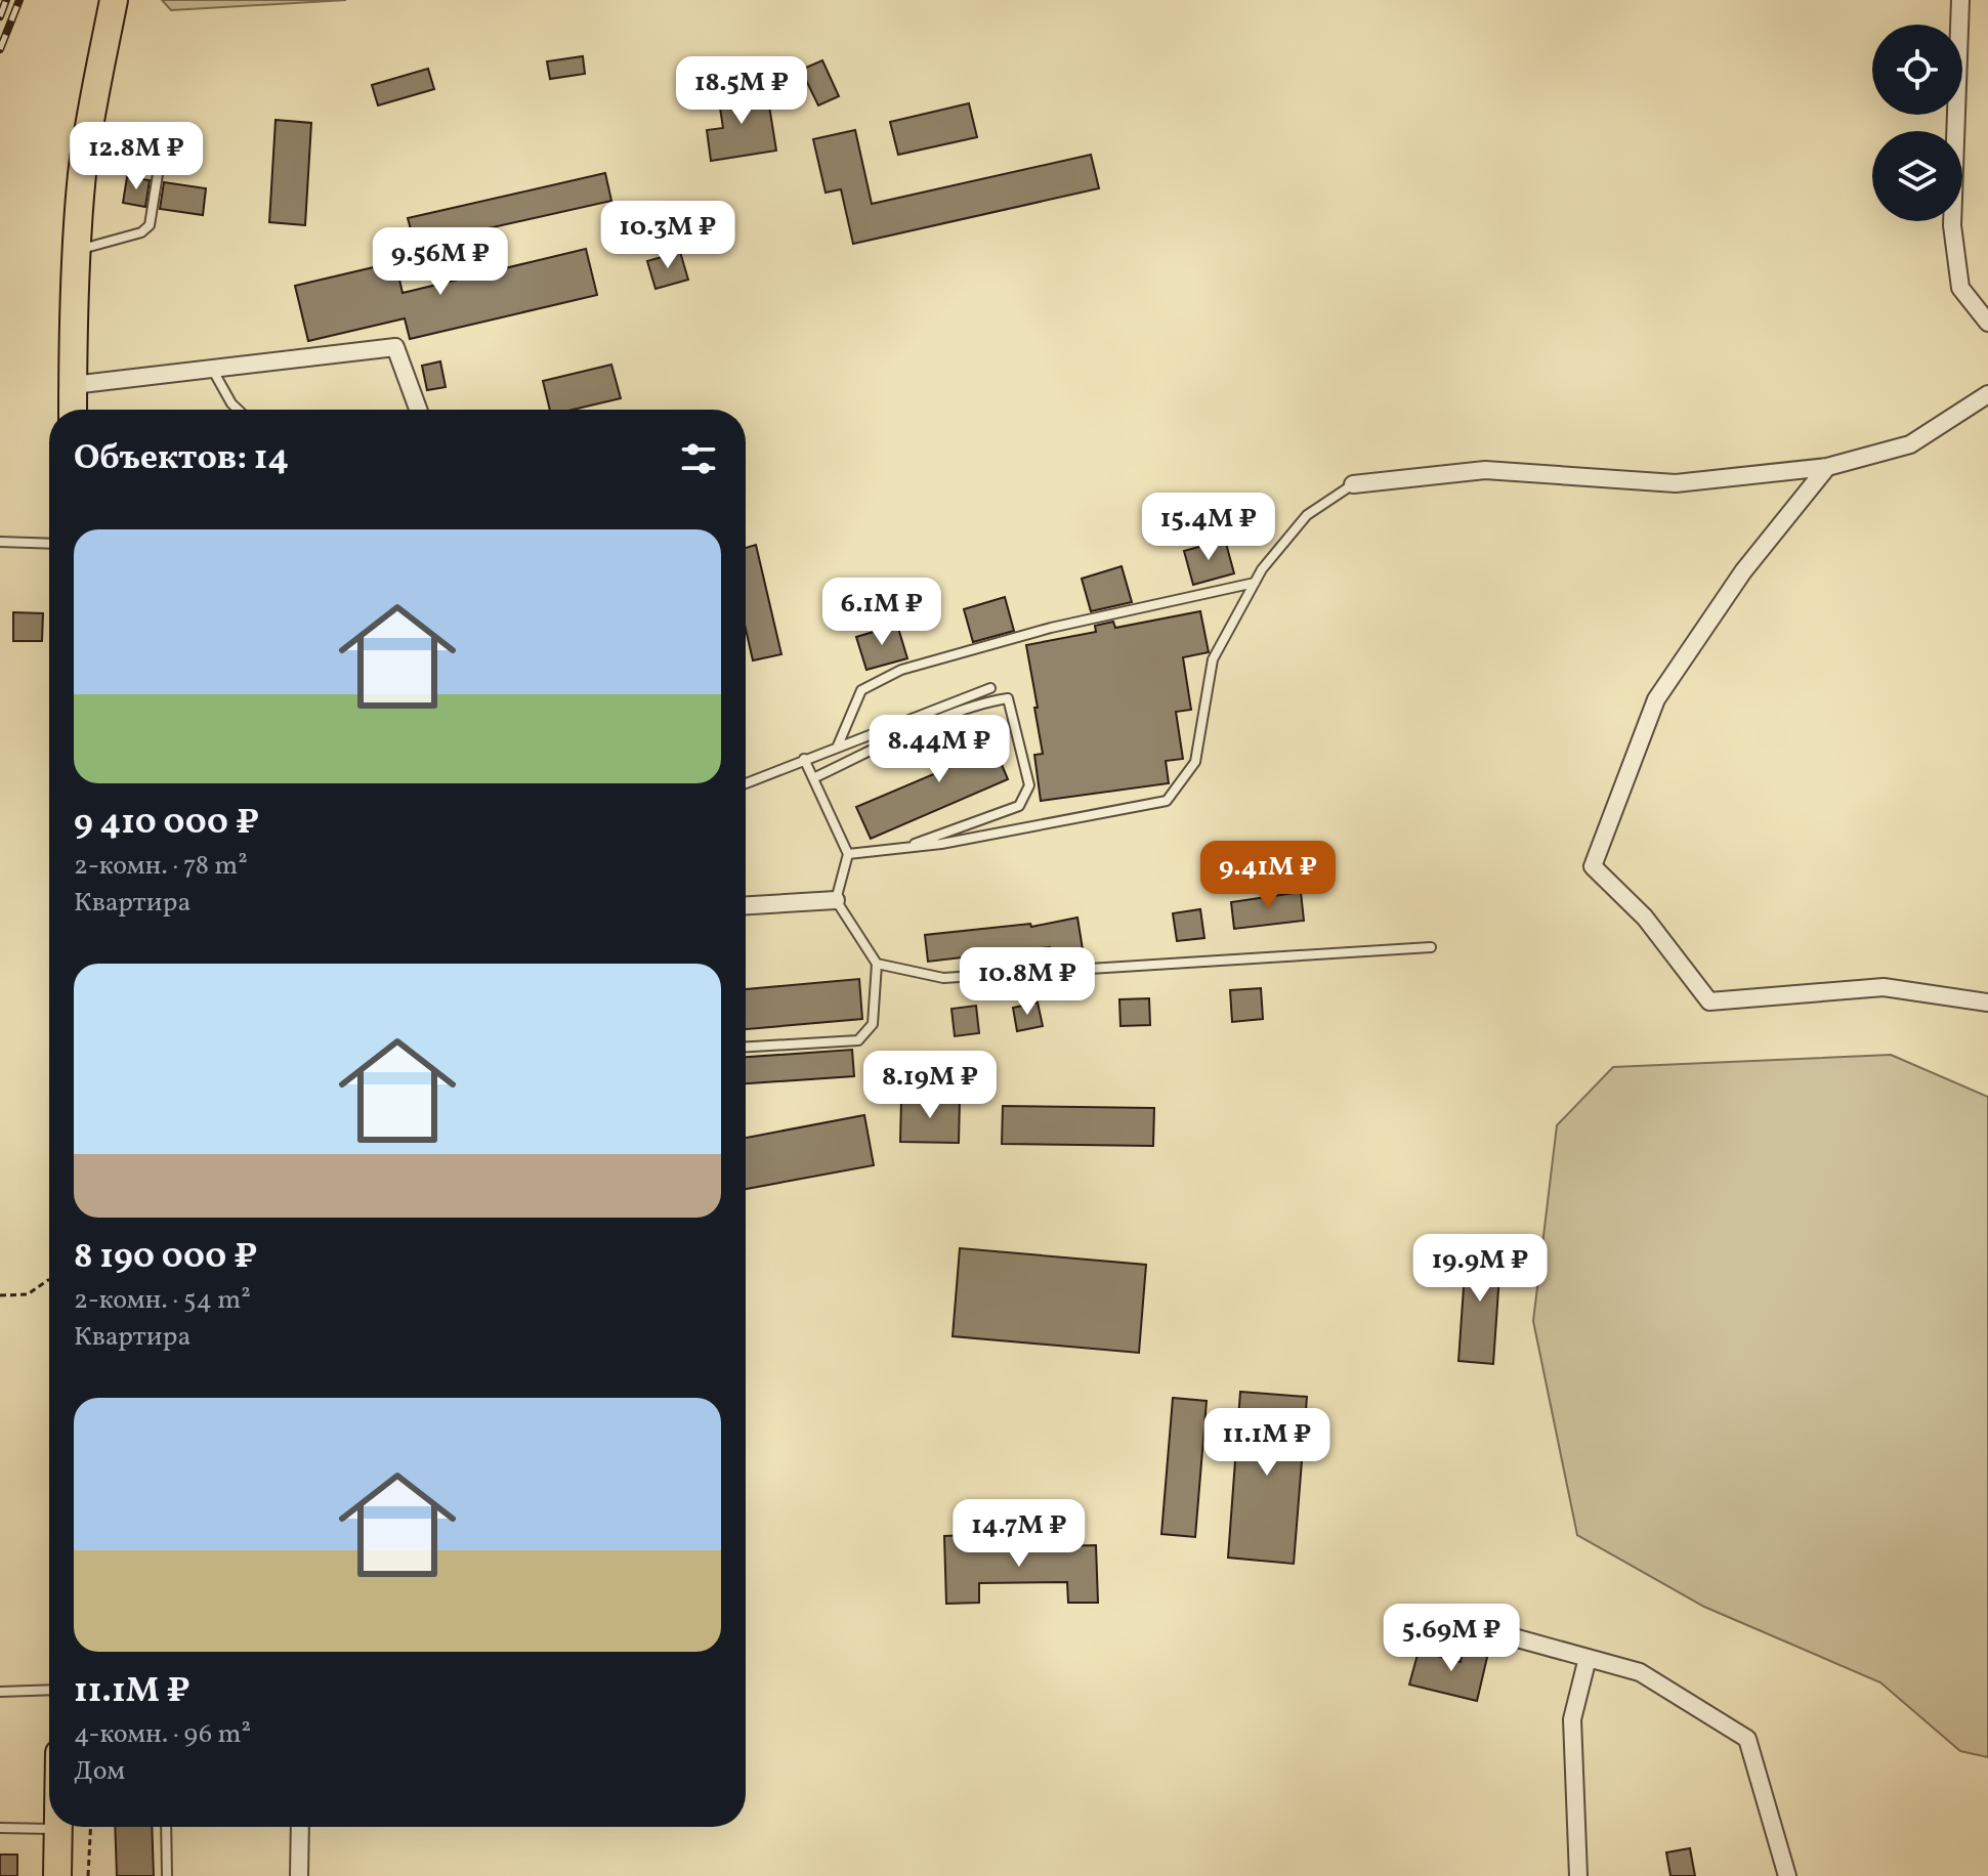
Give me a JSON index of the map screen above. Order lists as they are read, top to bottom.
{
  "page": {
    "price": [
      "18.5M ₽",
      "12.8M ₽",
      "10.3M ₽",
      "9.56M ₽",
      "15.4M ₽",
      "6.1M ₽",
      "8.44M ₽",
      "9.41M ₽",
      "10.8M ₽",
      "8.19M ₽",
      "19.9M ₽",
      "11.1M ₽",
      "14.7M ₽",
      "5.69M ₽"
    ],
    "heading": "Объектов: 14",
    "list": [
      {
        "name": "9 410 000 ₽",
        "note": "2-комн. · 78 m² · Квартира"
      },
      {
        "name": "8 190 000 ₽",
        "note": "2-комн. · 54 m² · Квартира"
      },
      {
        "name": "11.1M ₽",
        "note": "4-комн. · 96 m² · Дом"
      }
    ]
  }
}
